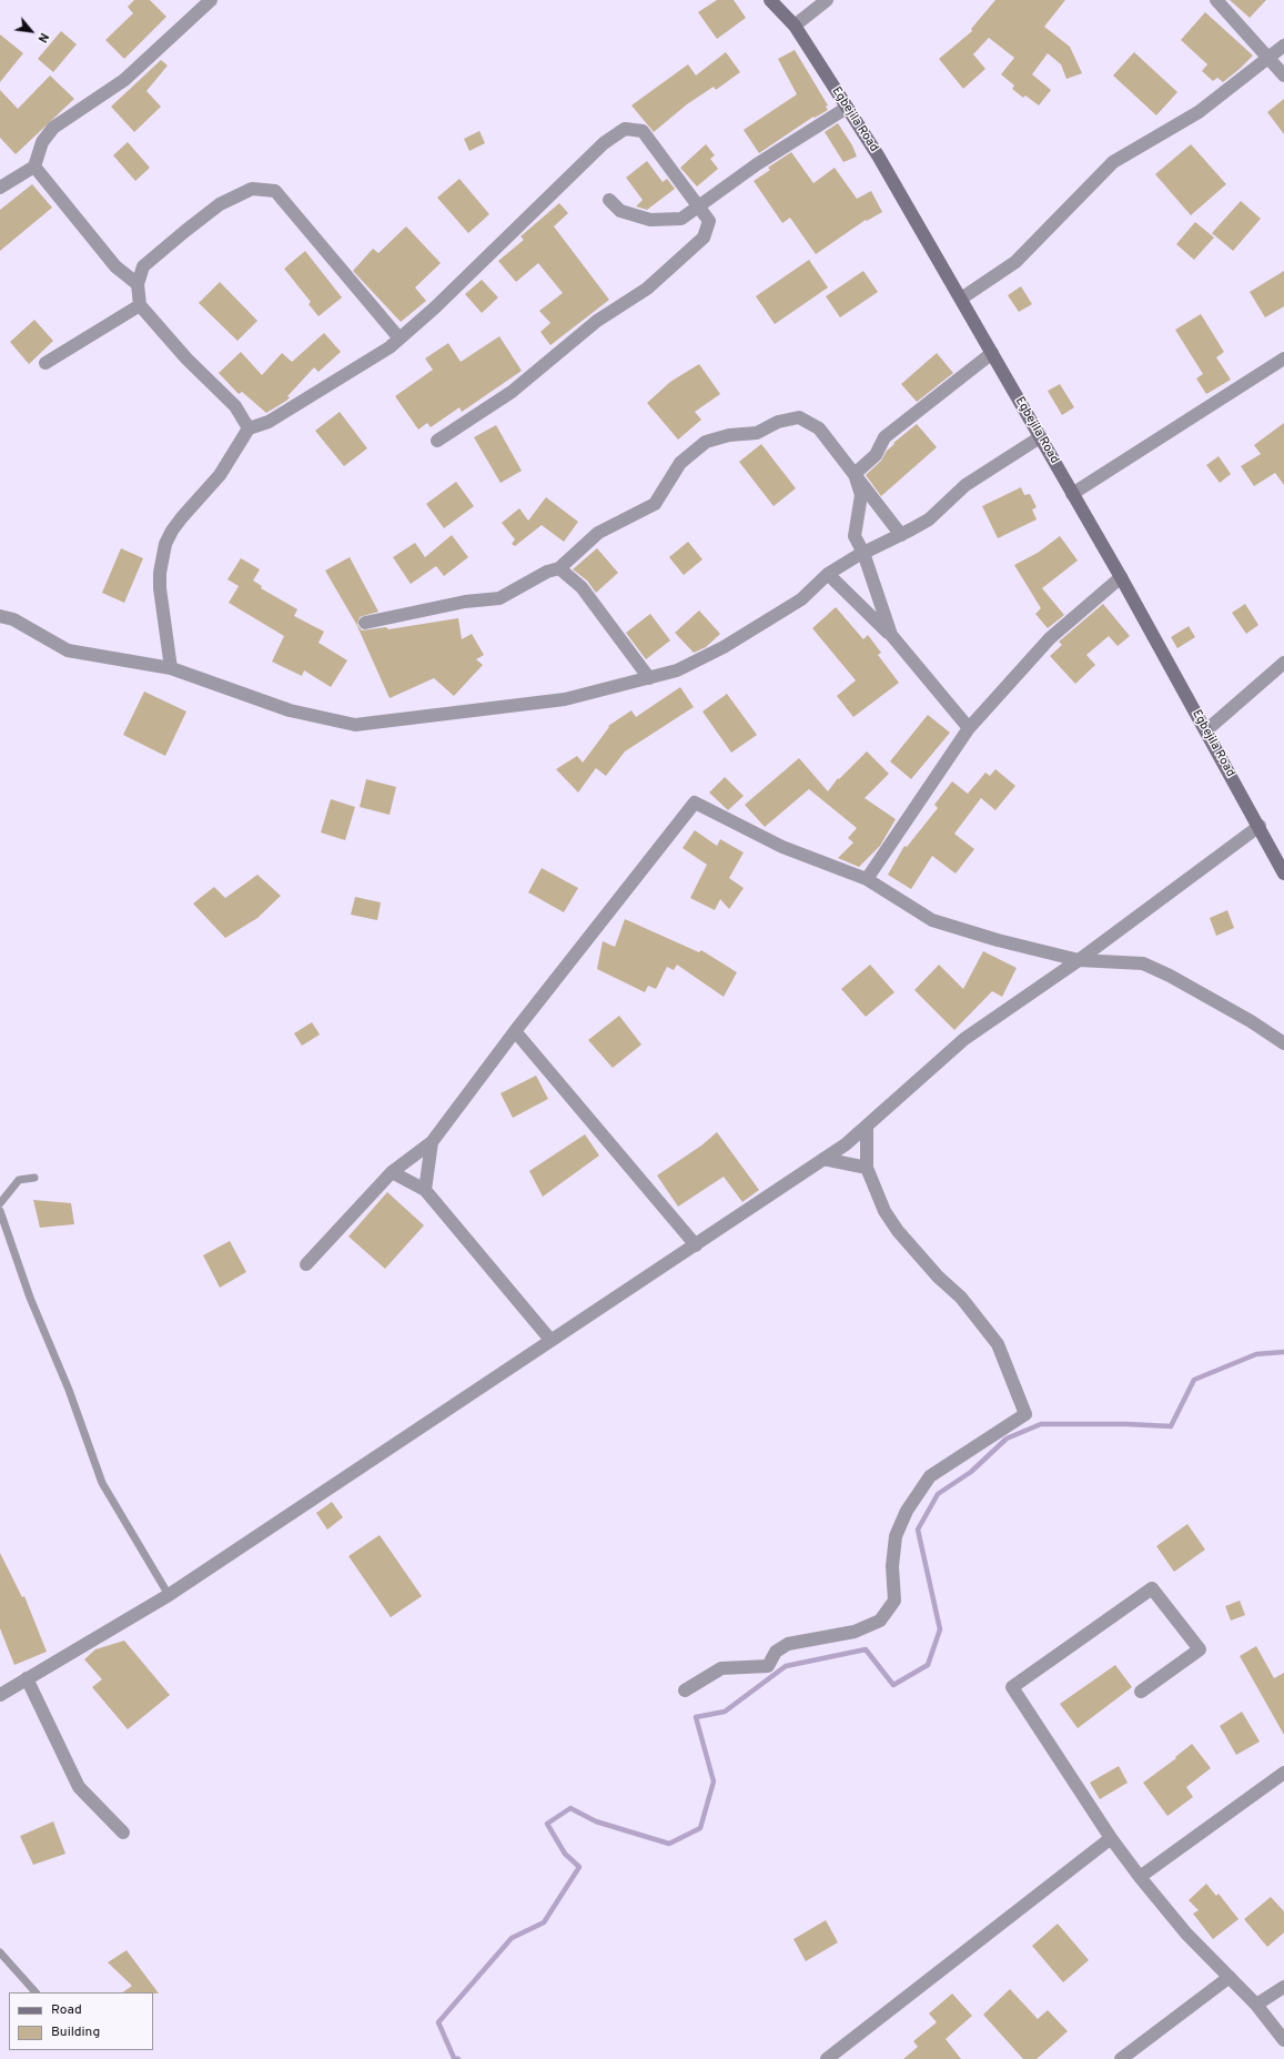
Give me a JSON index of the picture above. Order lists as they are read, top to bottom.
{
  "streets": {
    "street": ["Egbejila Road"]
  },
  "legend": ["Road", "Building"],
  "north": "bottom right"
}
